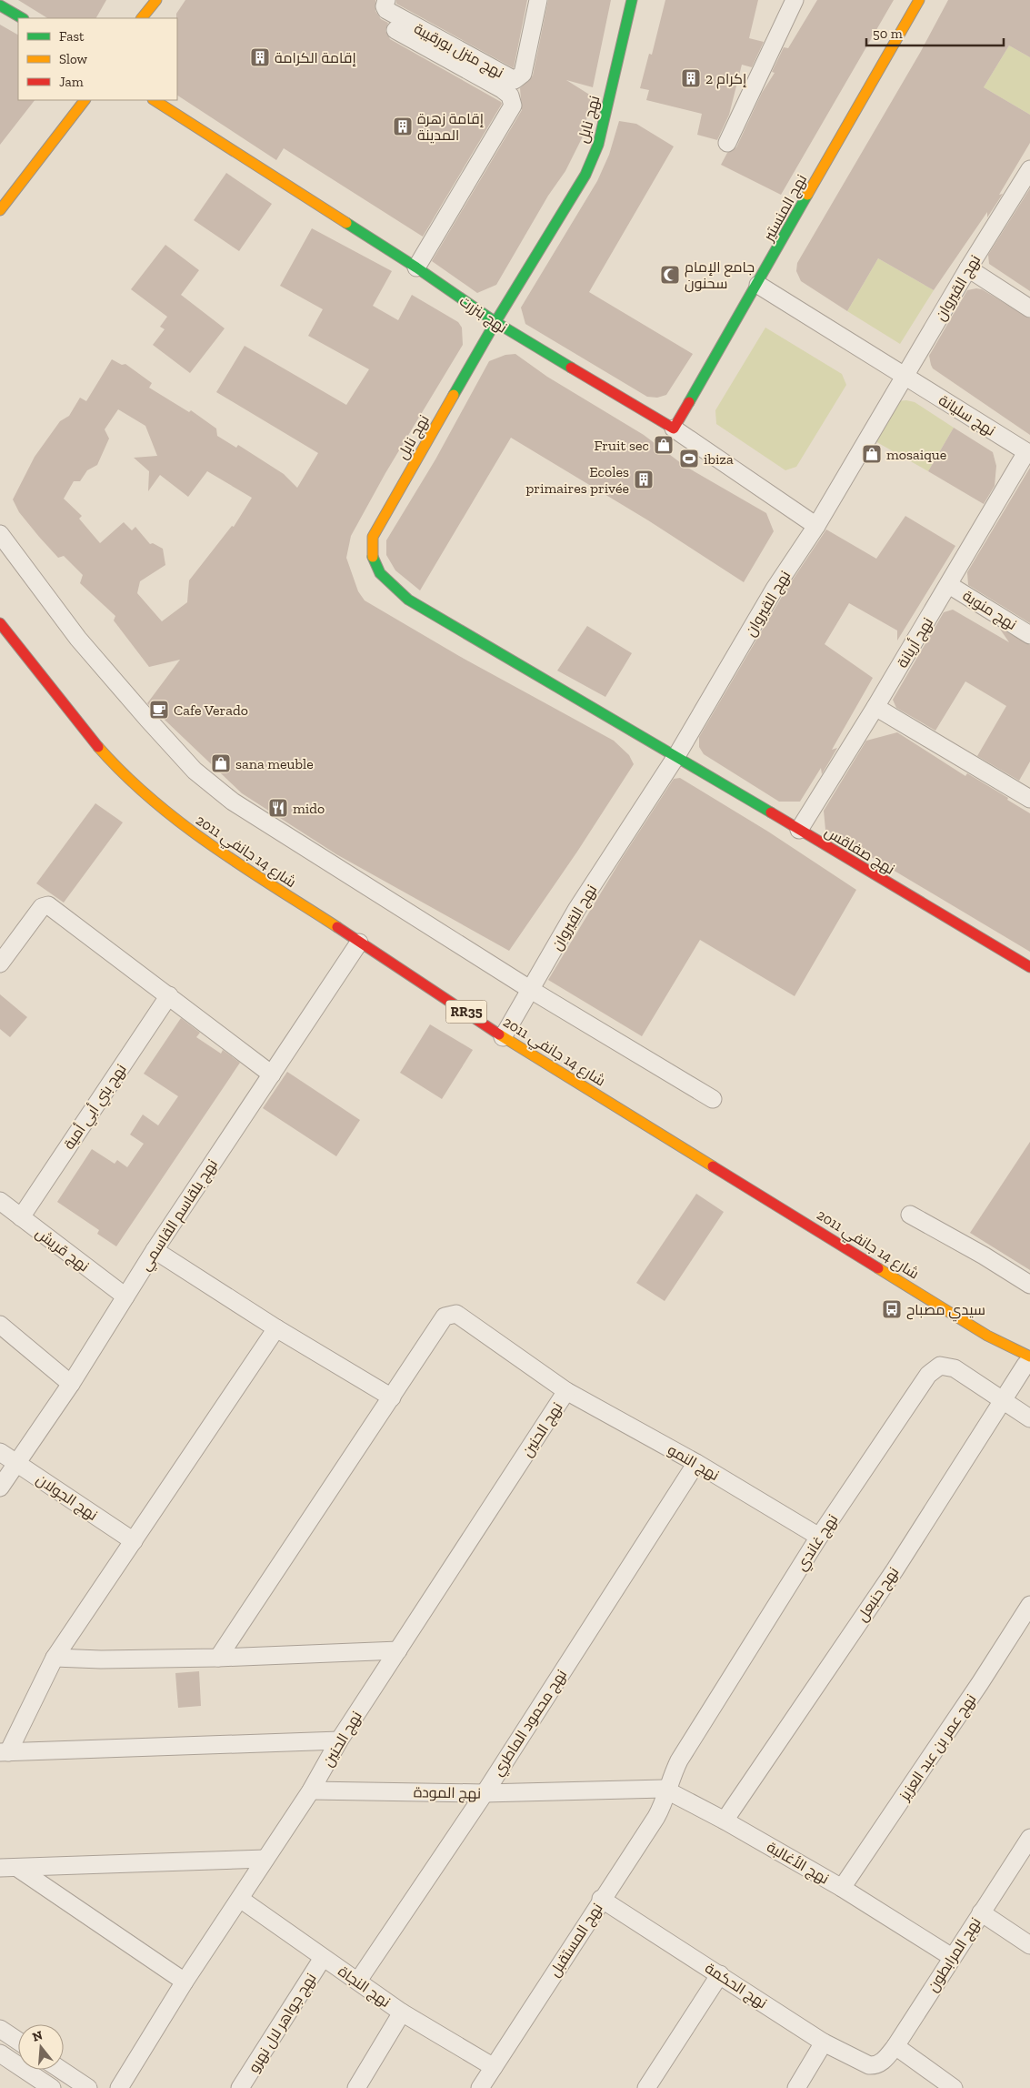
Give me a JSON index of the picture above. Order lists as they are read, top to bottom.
{
  "streets": {
    "street": [
      "نهج منزل بورقيبة",
      "نهج نابل",
      "نهج المنستير",
      "نهج القيروان",
      "نهج بنزرت",
      "نهج سليانة",
      "نهج منوبة",
      "نهج أريانة",
      "نهج صفاقس",
      "شارع 14 جانفي 2011",
      "RR35",
      "نهج بني أبي أمية",
      "نهج بلقاسم القاسمي",
      "نهج قريش",
      "نهج الحنين",
      "نهج النمو",
      "نهج الجولان",
      "نهج غاندي",
      "نهج حنبعل",
      "نهج محمود الماطري",
      "نهج عمر بن عبد العزيز",
      "نهج المودة",
      "نهج الأغالبة",
      "نهج المستقبل",
      "نهج المرابطون",
      "نهج الحكمة",
      "نهج النجاة",
      "نهج جواهر لال نهرو"
    ]
  },
  "crossings": [
    ["نهج نابل", "نهج القيروان"],
    ["نهج نابل", "نهج بنزرت"],
    ["نهج نابل", "نهج صفاقس"],
    ["نهج المنستير", "نهج بنزرت"],
    ["نهج المنستير", "نهج سليانة"],
    ["نهج القيروان", "نهج بنزرت"],
    ["نهج القيروان", "نهج سليانة"],
    ["نهج القيروان", "نهج صفاقس"],
    ["نهج القيروان", "شارع 14 جانفي 2011"],
    ["نهج سليانة", "نهج أريانة"],
    ["نهج منوبة", "نهج أريانة"],
    ["نهج أريانة", "نهج صفاقس"],
    ["شارع 14 جانفي 2011", "نهج بلقاسم القاسمي"],
    ["شارع 14 جانفي 2011", "نهج حنبعل"],
    ["نهج بني أبي أمية", "نهج قريش"],
    ["نهج بلقاسم القاسمي", "نهج قريش"],
    ["نهج بلقاسم القاسمي", "نهج الجولان"],
    ["نهج الحنين", "نهج النمو"],
    ["نهج الحنين", "نهج المودة"],
    ["نهج الحنين", "نهج النجاة"],
    ["نهج النمو", "نهج غاندي"],
    ["نهج النمو", "نهج محمود الماطري"],
    ["نهج غاندي", "نهج حنبعل"],
    ["نهج غاندي", "نهج الأغالبة"],
    ["نهج غاندي", "نهج المستقبل"],
    ["نهج حنبعل", "نهج الأغالبة"],
    ["نهج محمود الماطري", "نهج المودة"],
    ["نهج محمود الماطري", "نهج النجاة"],
    ["نهج عمر بن عبد العزيز", "نهج الأغالبة"],
    ["نهج المودة", "نهج الأغالبة"],
    ["نهج الأغالبة", "نهج المستقبل"],
    ["نهج الأغالبة", "نهج المرابطون"],
    ["نهج المستقبل", "نهج الحكمة"],
    ["نهج المستقبل", "نهج النجاة"],
    ["نهج المرابطون", "نهج الحكمة"],
    ["نهج النجاة", "نهج جواهر لال نهرو"]
  ],
  "places": {
    "building": [
      "إقامة الكرامة",
      "إكرام 2",
      "إقامة زهرة المدينة",
      "Ecoles primaires privée"
    ],
    "mosque": ["جامع الإمام سحنون"],
    "shop": ["Fruit sec", "mosaique", "sana meuble"],
    "sports": ["ibiza"],
    "cafe": ["Cafe Verado"],
    "restaurant": ["mido"],
    "bus stop": ["سيدي مصباح"]
  },
  "legend": ["Fast", "Slow", "Jam"],
  "scale_bar": "50 m",
  "north": "top"
}
